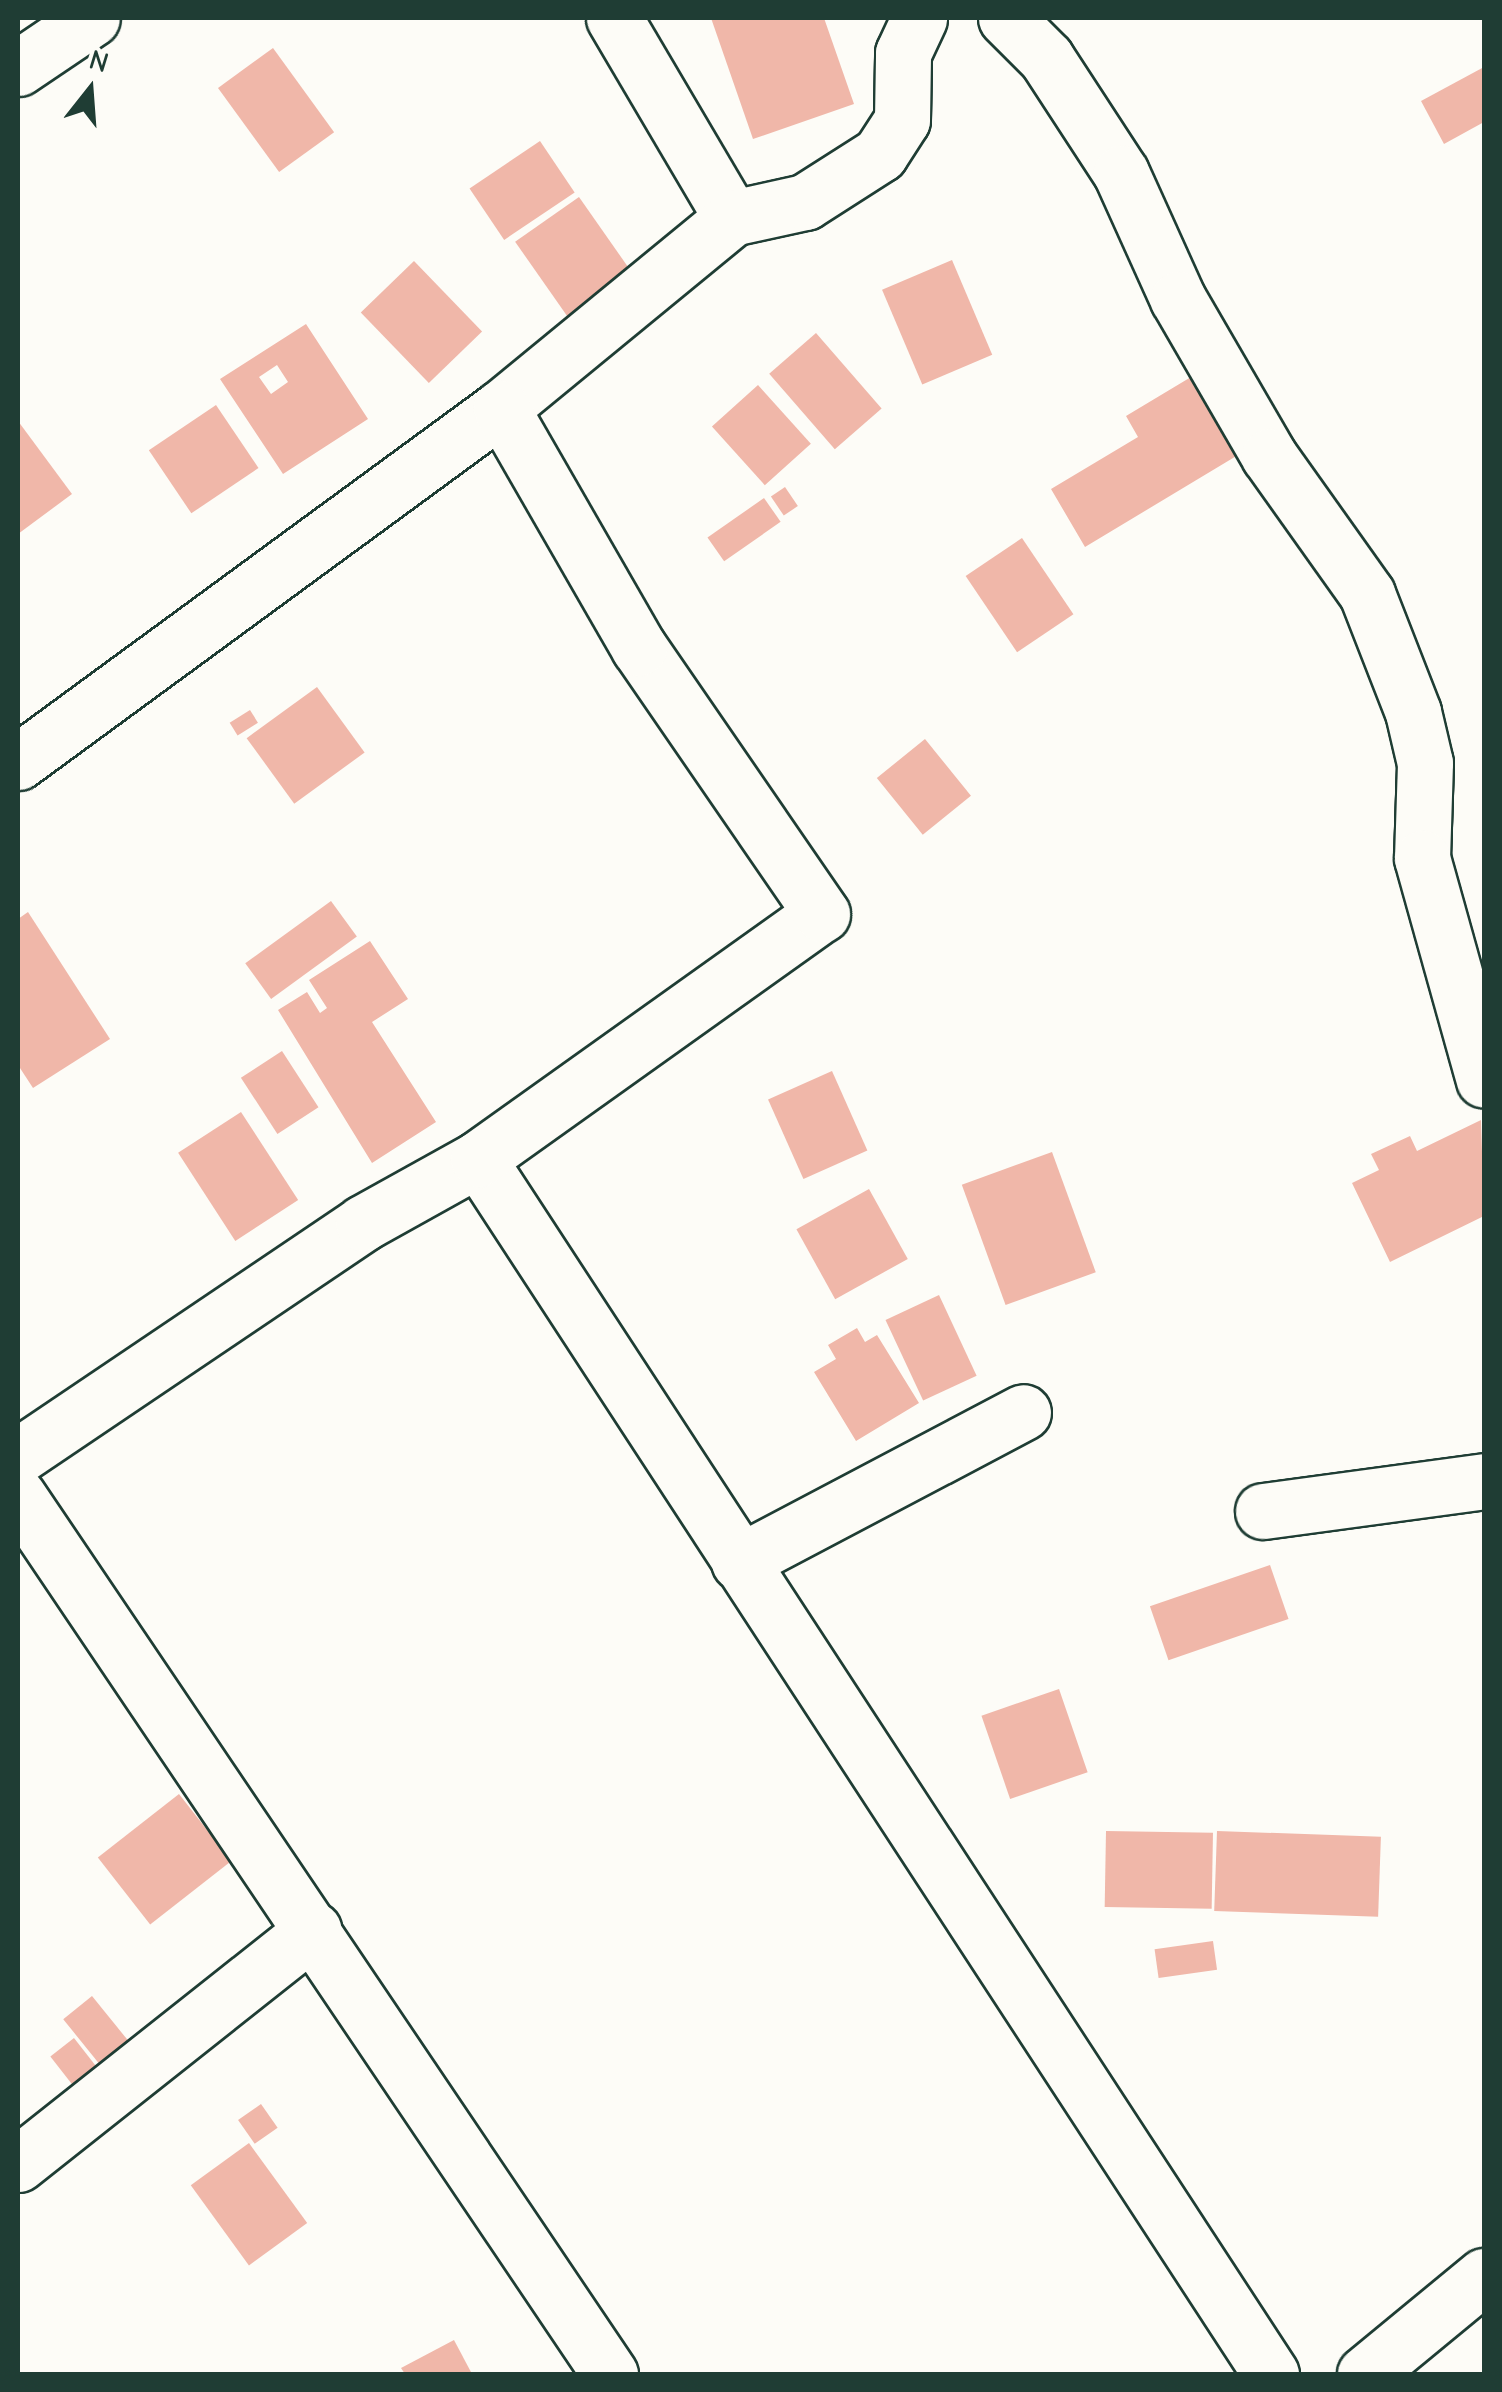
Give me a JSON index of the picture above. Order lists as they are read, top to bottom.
{
  "north": "top"
}
